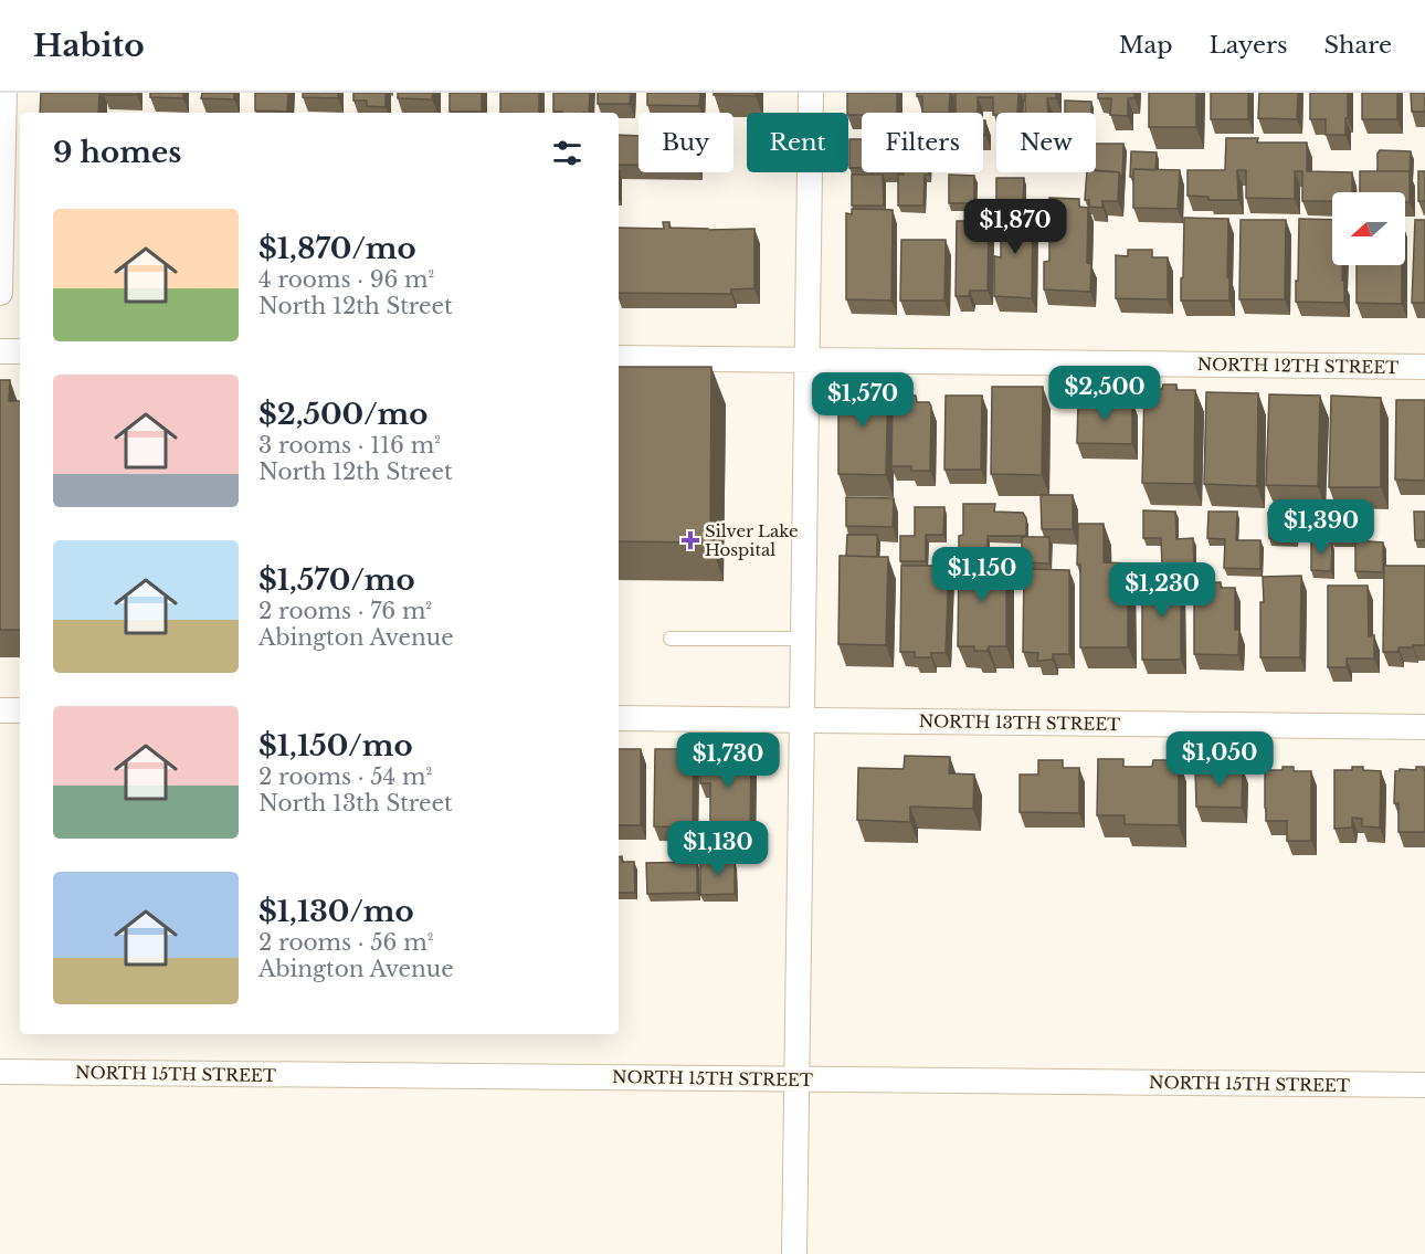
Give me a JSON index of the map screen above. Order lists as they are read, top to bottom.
{
  "streets": {
    "street": ["NORTH 12TH STREET", "NORTH 13TH STREET", "NORTH 15TH STREET"]
  },
  "places": {
    "health": ["Silver Lake Hospital"]
  },
  "north": "left",
  "page": {
    "header": "Habito",
    "nav": ["Map", "Layers", "Share"],
    "chip": [
      "Buy",
      "Rent",
      "Filters",
      "New"
    ],
    "heading": "9 homes",
    "list": [
      {
        "name": "$1,870/mo",
        "note": "4 rooms · 96 m² · North 12th Street"
      },
      {
        "name": "$2,500/mo",
        "note": "3 rooms · 116 m² · North 12th Street"
      },
      {
        "name": "$1,570/mo",
        "note": "2 rooms · 76 m² · Abington Avenue"
      },
      {
        "name": "$1,150/mo",
        "note": "2 rooms · 54 m² · North 13th Street"
      },
      {
        "name": "$1,130/mo",
        "note": "2 rooms · 56 m² · Abington Avenue"
      }
    ],
    "price": [
      "$1,870",
      "$2,500",
      "$1,570",
      "$1,390",
      "$1,150",
      "$1,230",
      "$1,050",
      "$1,730",
      "$1,130"
    ]
  }
}
